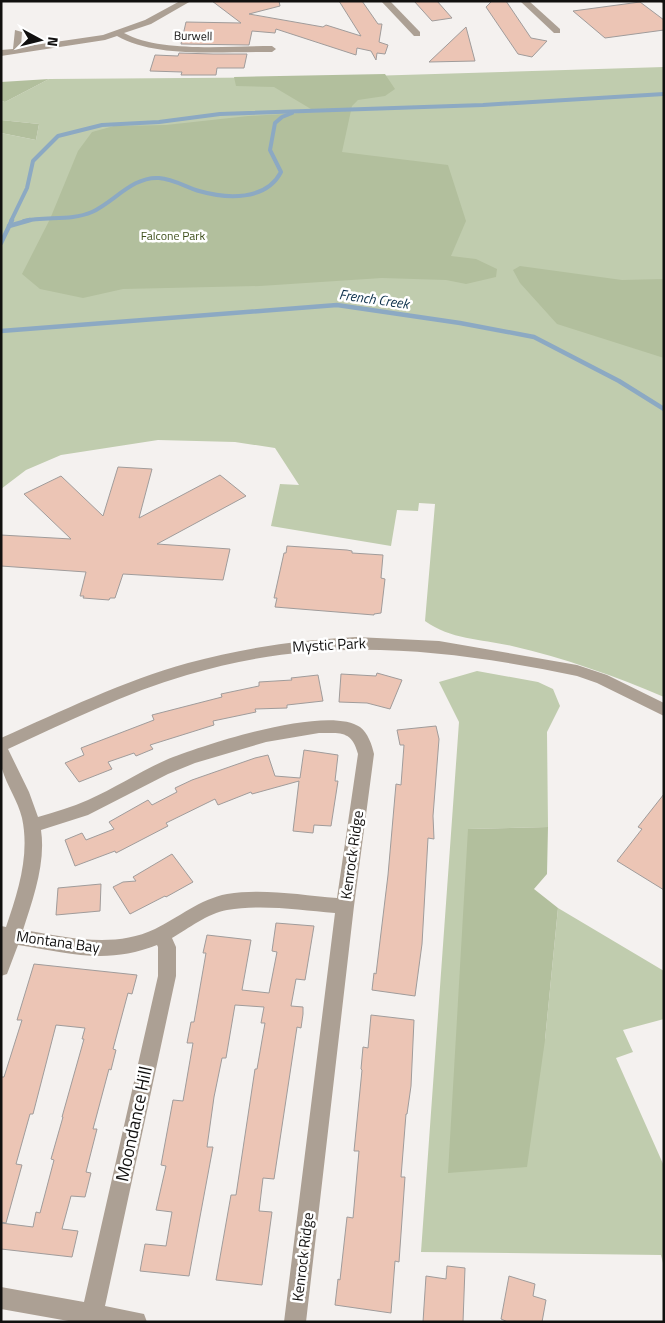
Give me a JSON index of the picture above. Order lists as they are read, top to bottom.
{
  "streets": {
    "street": [
      "Burwell",
      "Mystic Park",
      "Kenrock Ridge",
      "Montana Bay",
      "Moondance Hill"
    ]
  },
  "crossings": [
    ["Kenrock Ridge", "Montana Bay"],
    ["Montana Bay", "Moondance Hill"]
  ],
  "water": ["French Creek"],
  "parks": ["Falcone Park"],
  "north": "right"
}
